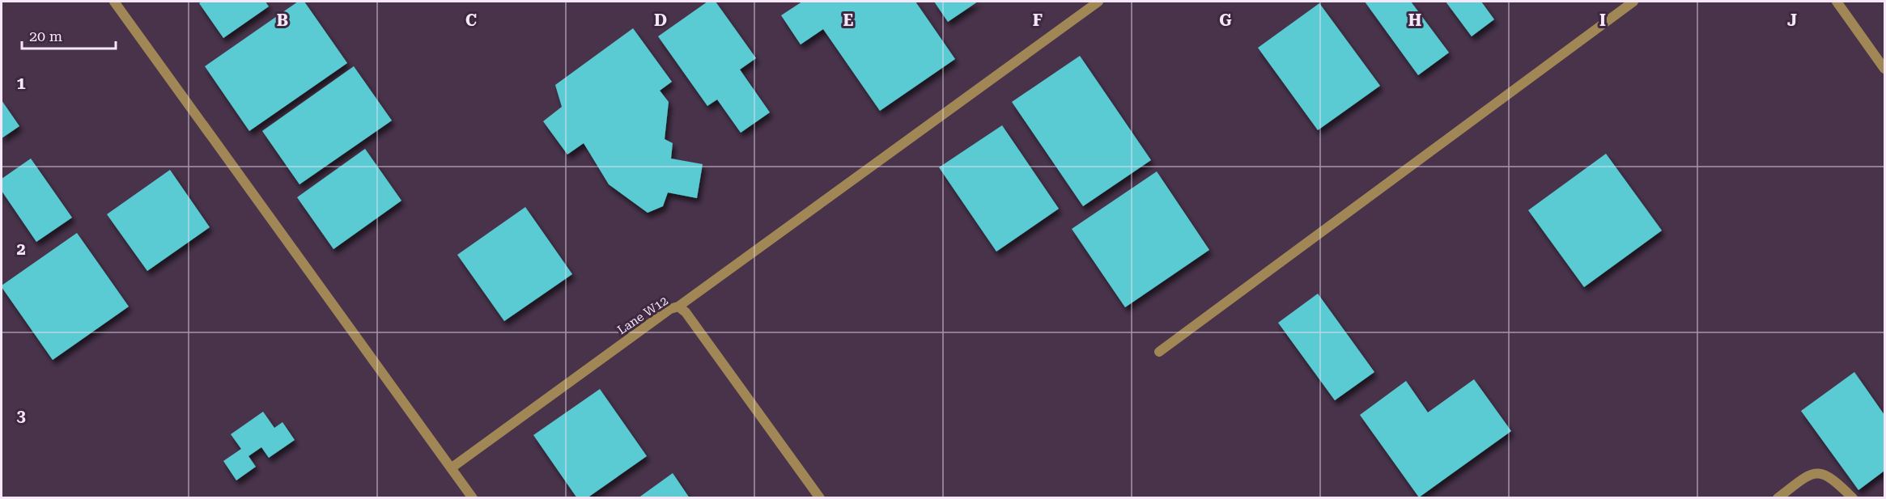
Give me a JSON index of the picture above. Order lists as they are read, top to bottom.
{
  "streets": {
    "street": ["Lane W12"]
  },
  "scale_bar": "20 m",
  "grid": {
    "columns": [
      "B",
      "C",
      "D",
      "E",
      "F",
      "G",
      "H",
      "I",
      "J"
    ],
    "rows": ["1", "2", "3"]
  }
}
